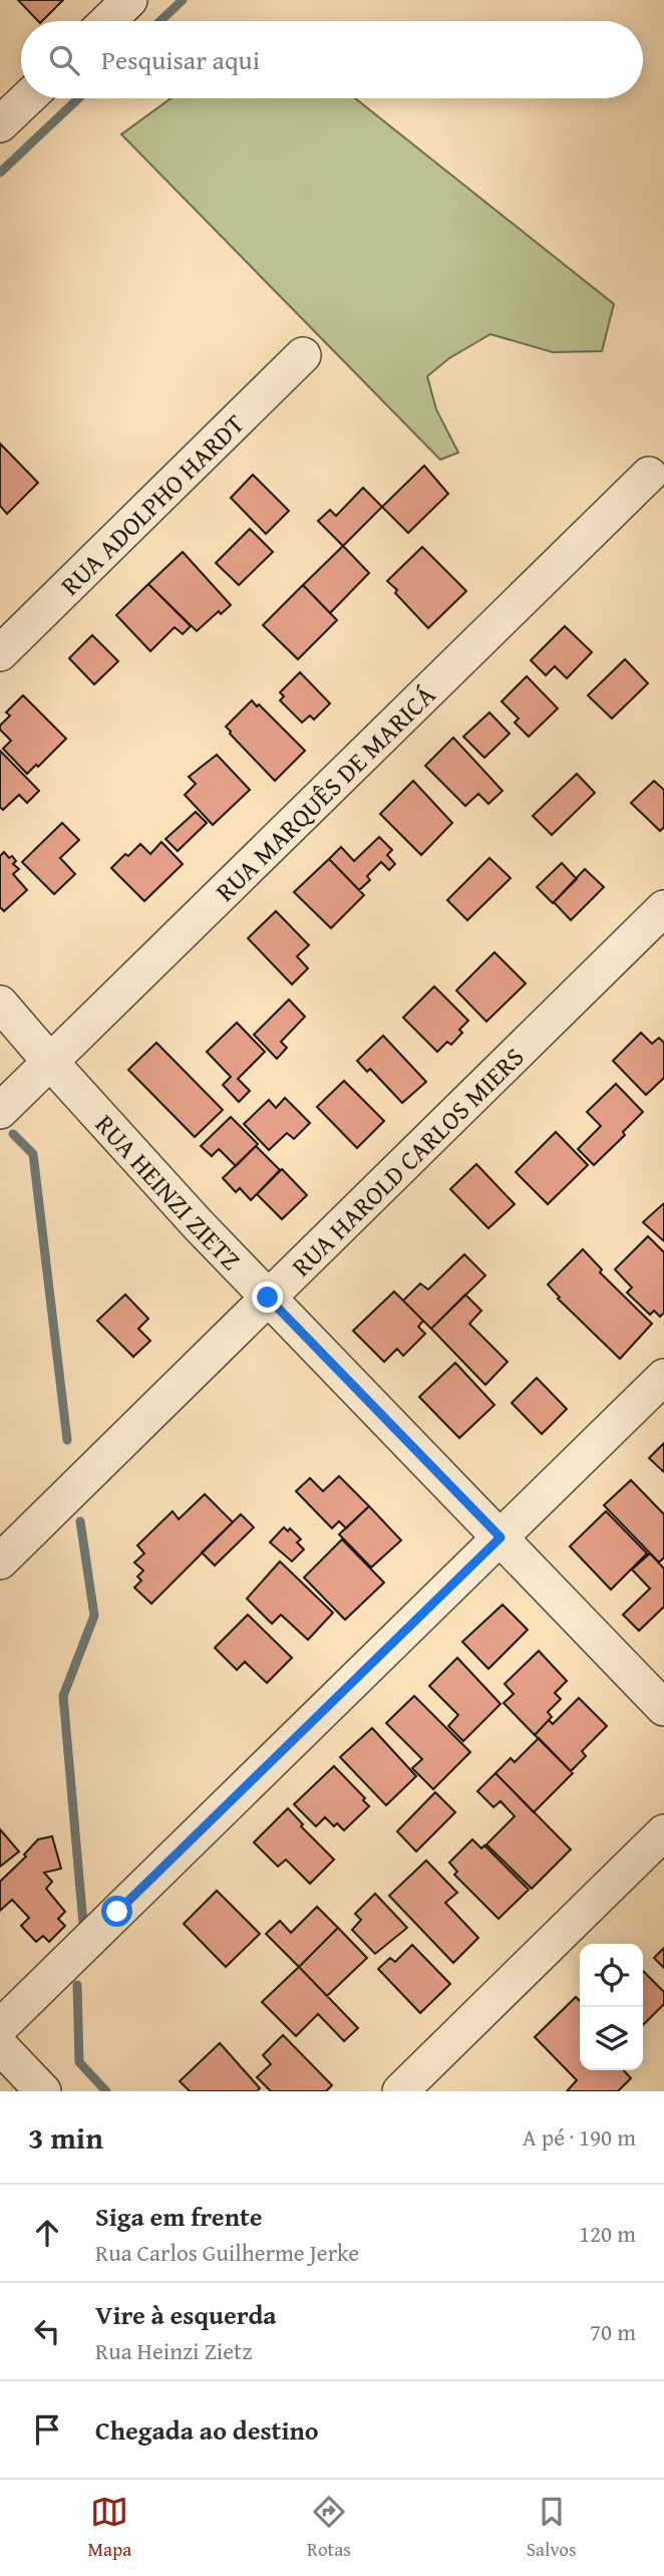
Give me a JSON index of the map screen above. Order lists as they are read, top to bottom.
{
  "streets": {
    "street": [
      "RUA ADOLPHO HARDT",
      "RUA MARQUÊS DE MARICÁ",
      "RUA HAROLD CARLOS MIERS",
      "RUA HEINZI ZIETZ"
    ]
  },
  "crossings": [
    ["RUA MARQUÊS DE MARICÁ", "RUA HEINZI ZIETZ"],
    ["RUA HAROLD CARLOS MIERS", "RUA HEINZI ZIETZ"]
  ],
  "page": {
    "search": "Pesquisar aqui",
    "heading": ["3 min", "A pé · 190 m"],
    "list": [
      ["Siga em frente", "Rua Carlos Guilherme Jerke", "120 m"],
      ["Vire à esquerda", "Rua Heinzi Zietz", "70 m"],
      "Chegada ao destino"
    ],
    "nav": ["Mapa", "Rotas", "Salvos"]
  }
}
